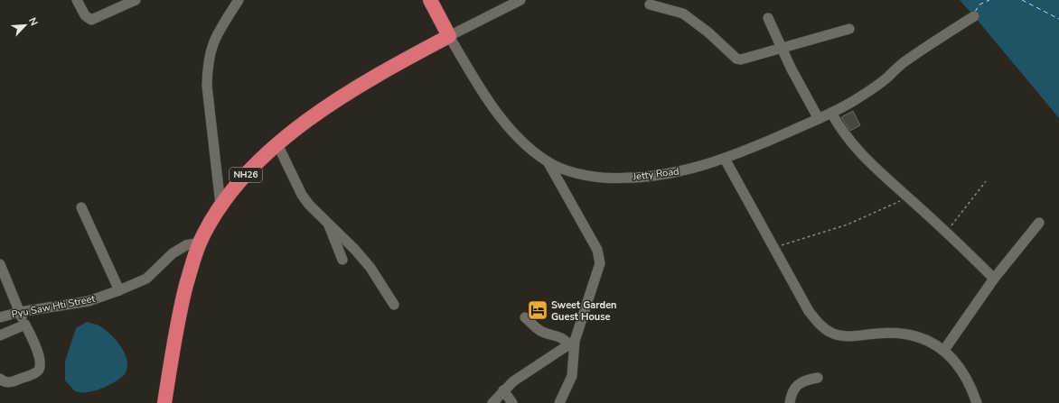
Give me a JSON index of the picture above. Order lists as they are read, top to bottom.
{
  "streets": {
    "highway": ["NH26"],
    "street": ["Jetty Road", "Pyu Saw Hti Street"]
  },
  "crossings": [
    ["Jetty Road", "NH26"],
    ["NH26", "Pyu Saw Hti Street"]
  ],
  "places": {
    "hotel": ["Sweet Garden Guest House"]
  },
  "north": "top right"
}
